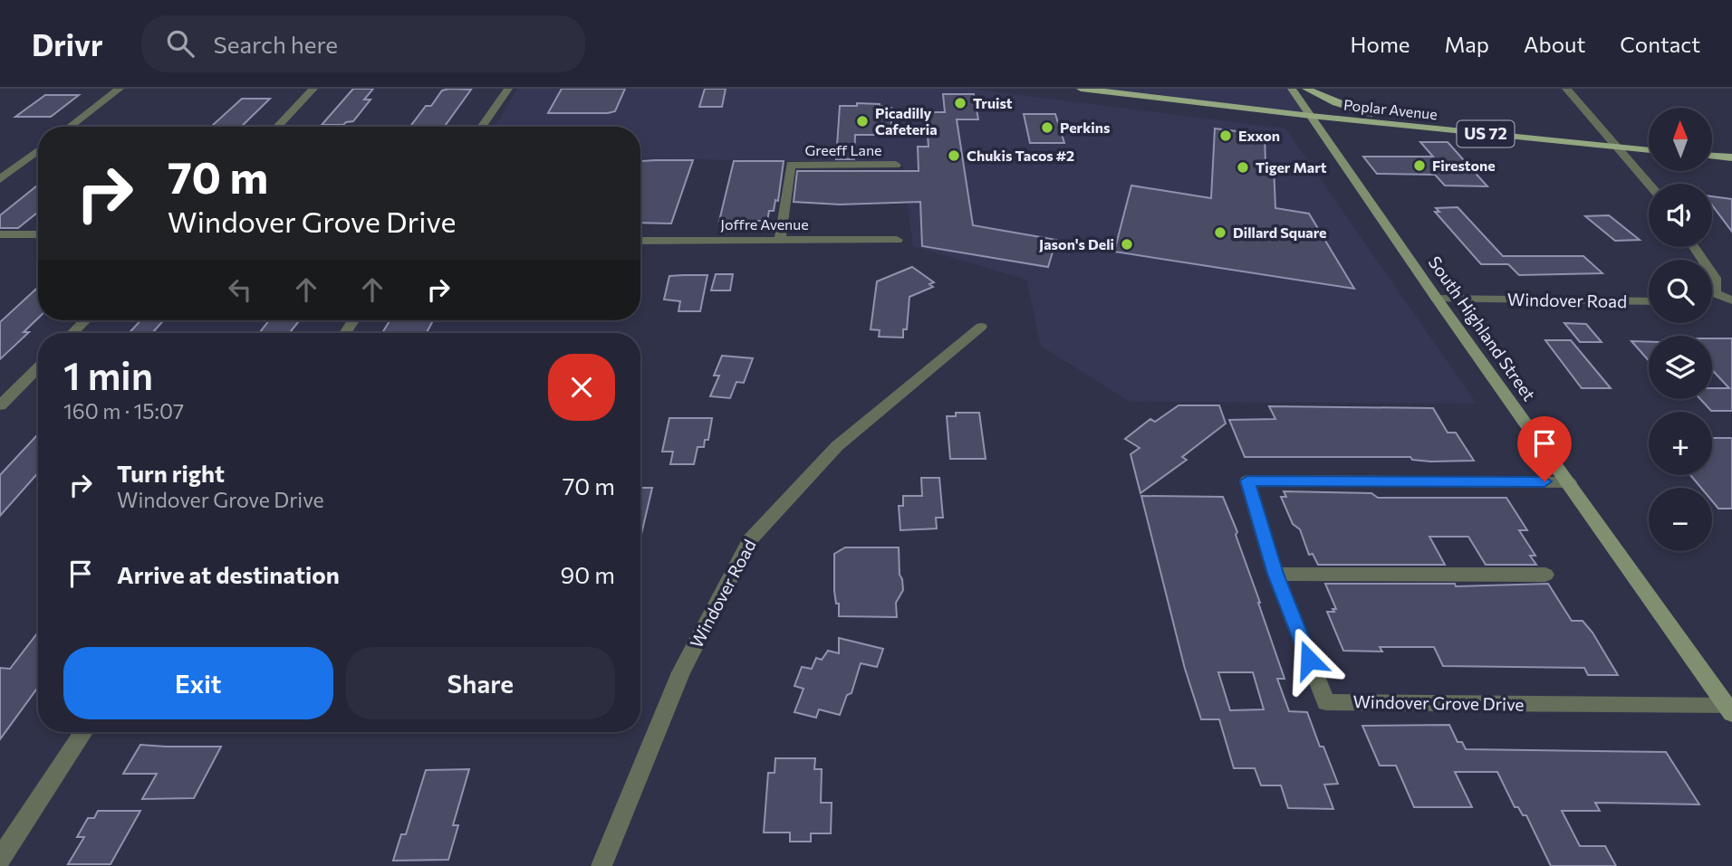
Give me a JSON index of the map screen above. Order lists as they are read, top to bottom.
{
  "streets": {
    "main road": ["Poplar Avenue", "US 72", "South Highland Street"],
    "street": [
      "Greeff Lane",
      "Joffre Avenue",
      "Windover Road",
      "Windover Grove Drive"
    ]
  },
  "crossings": [
    ["Poplar Avenue", "South Highland Street"],
    ["Greeff Lane", "Joffre Avenue"],
    ["Windover Road", "South Highland Street"],
    ["South Highland Street", "Windover Grove Drive"]
  ],
  "places": [
    "Truist",
    "Picadilly Cafeteria",
    "Perkins",
    "Exxon",
    "Chukis Tacos #2",
    "Firestone",
    "Tiger Mart",
    "Dillard Square",
    "Jason's Deli"
  ],
  "north": "top",
  "page": {
    "header": "Drivr",
    "search": "Search here",
    "nav": [
      "Home",
      "Map",
      "About",
      "Contact"
    ],
    "map_buttons": ["+", "−"],
    "turn": ["70 m", "Windover Grove Drive"],
    "heading": ["1 min", "160 m · 15:07"],
    "list": [
      {
        "name": "Turn right",
        "note": "Windover Grove Drive",
        "value": "70 m"
      },
      {
        "name": "Arrive at destination",
        "value": "90 m"
      }
    ],
    "buttons": ["Exit", "Share"]
  }
}
